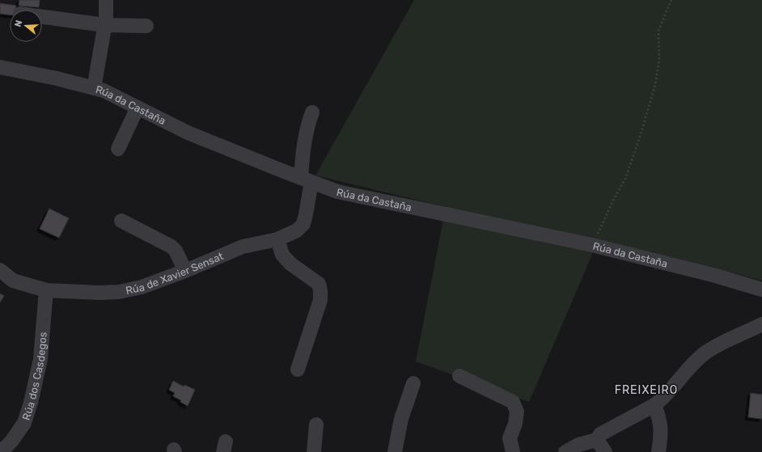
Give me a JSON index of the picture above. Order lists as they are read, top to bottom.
{
  "streets": {
    "street": ["Rúa da Castaña", "Rúa de Xavier Sensat", "Rúa dos Casdegos"]
  },
  "crossings": [
    ["Rúa da Castaña", "Rúa de Xavier Sensat"],
    ["Rúa de Xavier Sensat", "Rúa dos Casdegos"]
  ],
  "districts": ["FREIXEIRO"],
  "north": "left"
}
